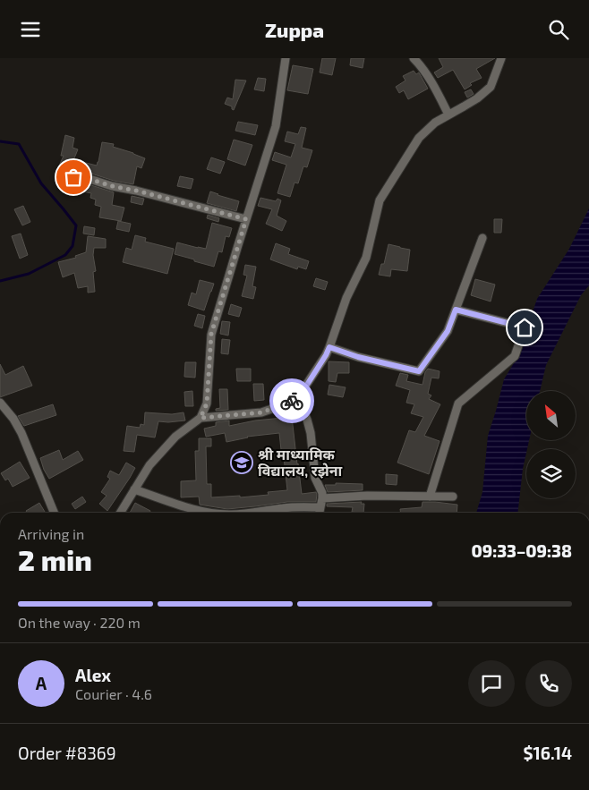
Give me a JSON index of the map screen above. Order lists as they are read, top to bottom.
{
  "places": {
    "school or university": ["श्री माध्यामिक विद्यालय, रझेना"]
  },
  "north": "top left",
  "page": {
    "header": "Zuppa",
    "heading": ["2 min", "Arriving in", "09:33–09:38"],
    "panel": [
      "Alex",
      "Courier · 4.6",
      "Order #8369",
      "$16.14"
    ],
    "bar": "On the way · 220 m",
    "round": "A"
  }
}
